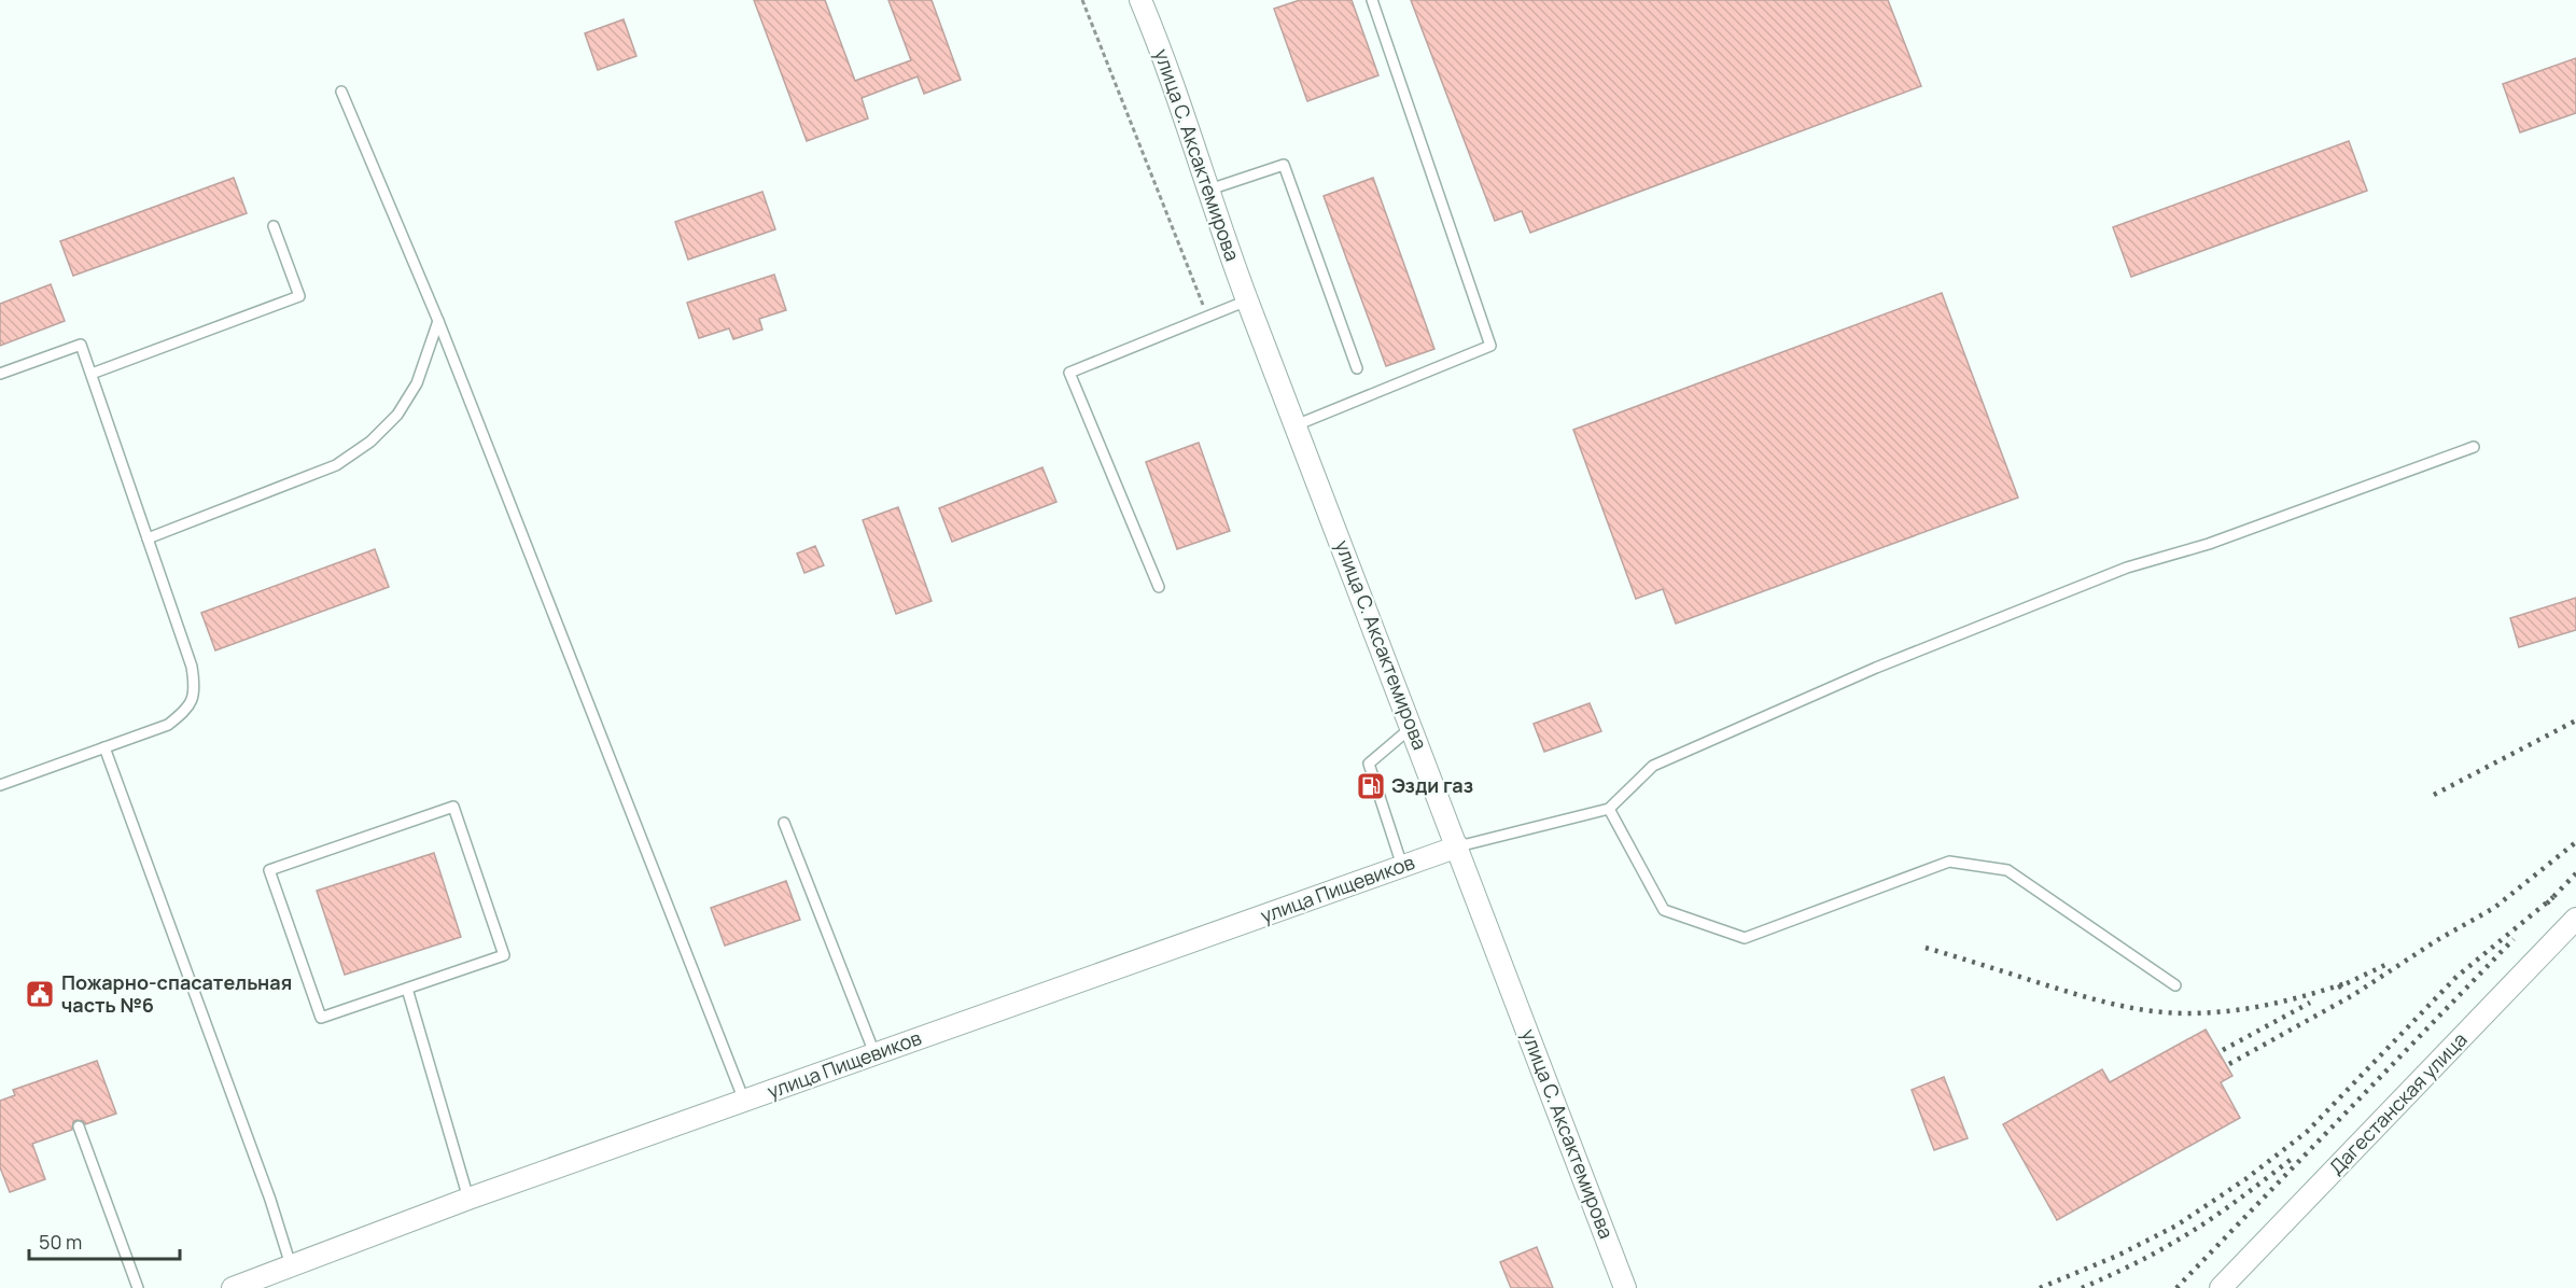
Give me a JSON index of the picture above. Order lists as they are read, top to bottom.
{
  "streets": {
    "street": ["улица С. Аксактемирова", "улица Пищевиков", "Дагестанская улица"]
  },
  "crossings": [
    ["улица С. Аксактемирова", "улица Пищевиков"]
  ],
  "places": {
    "fuel station": ["Эзди газ"],
    "public building": ["Пожарно-спасательная часть №6"]
  },
  "scale_bar": "50 m"
}
